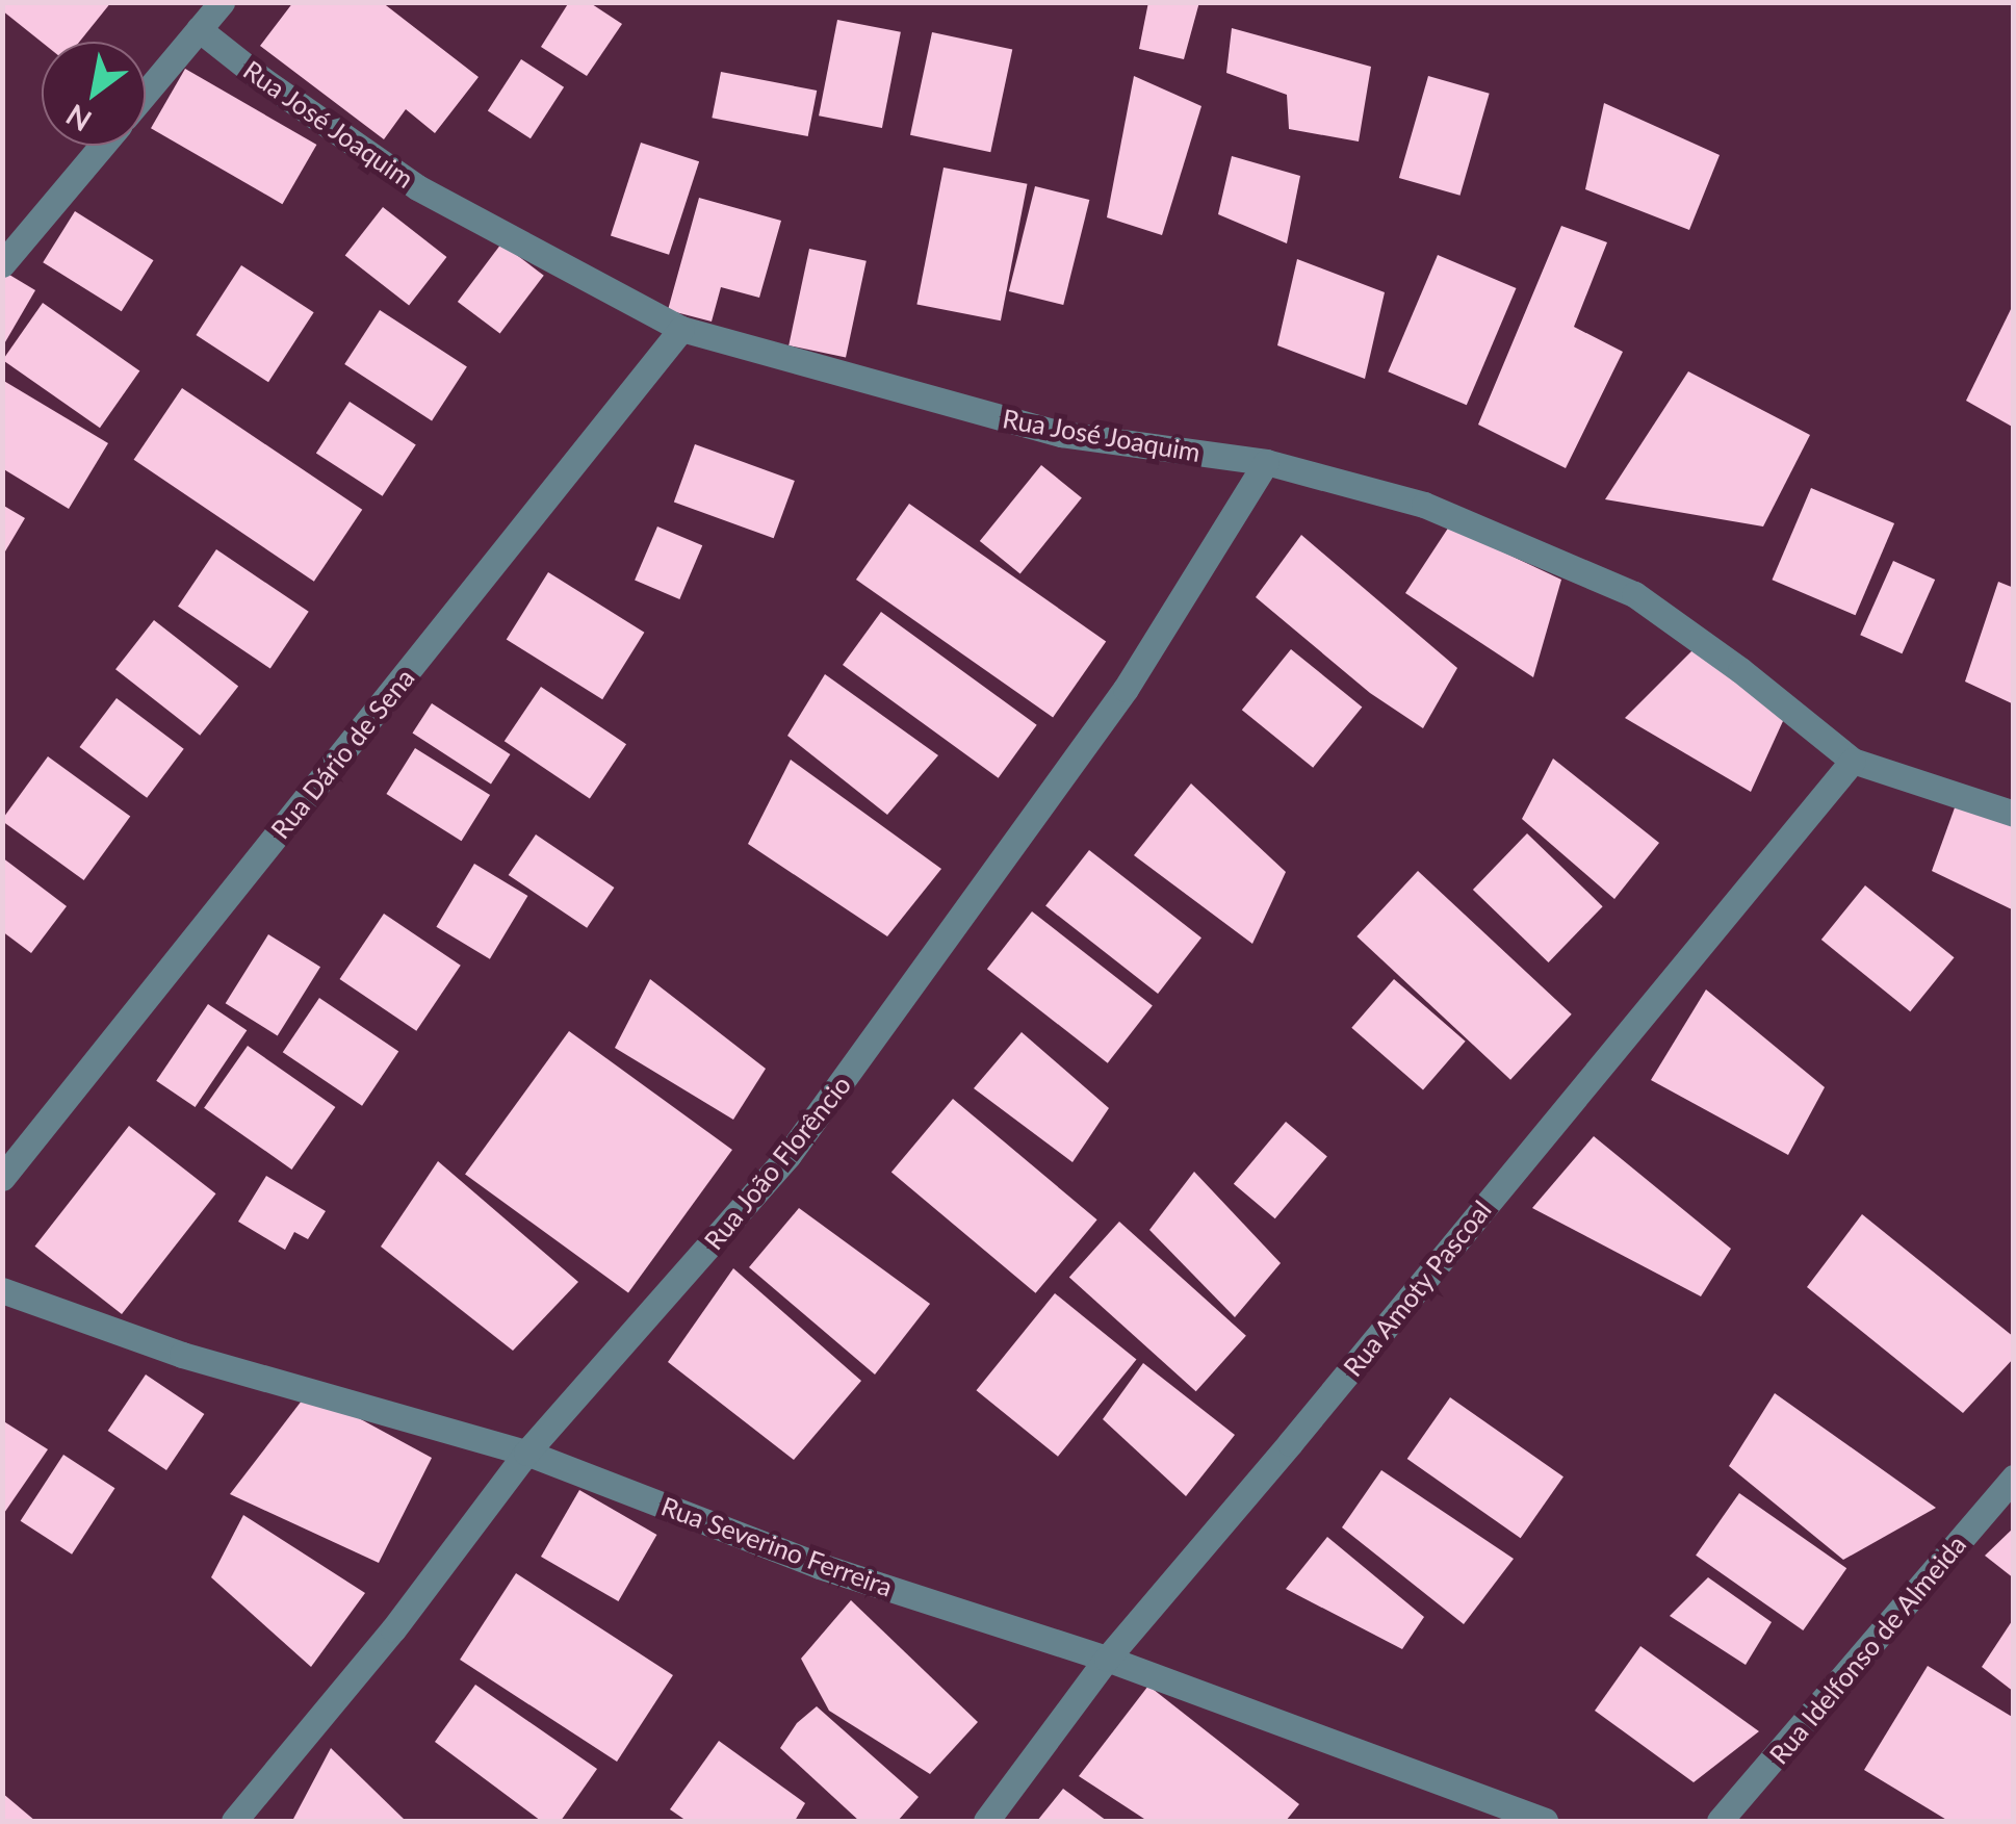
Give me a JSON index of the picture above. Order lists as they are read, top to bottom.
{
  "streets": {
    "street": [
      "Rua José Joaquim",
      "Rua Dário de Sena",
      "Rua João Florêncio",
      "Rua Amoty Pascoal",
      "Rua Severino Ferreira",
      "Rua Idelfonso de Almeida"
    ]
  },
  "crossings": [
    ["Rua José Joaquim", "Rua Dário de Sena"],
    ["Rua José Joaquim", "Rua João Florêncio"],
    ["Rua José Joaquim", "Rua Amoty Pascoal"],
    ["Rua João Florêncio", "Rua Severino Ferreira"],
    ["Rua Amoty Pascoal", "Rua Severino Ferreira"]
  ],
  "north": "bottom left"
}
